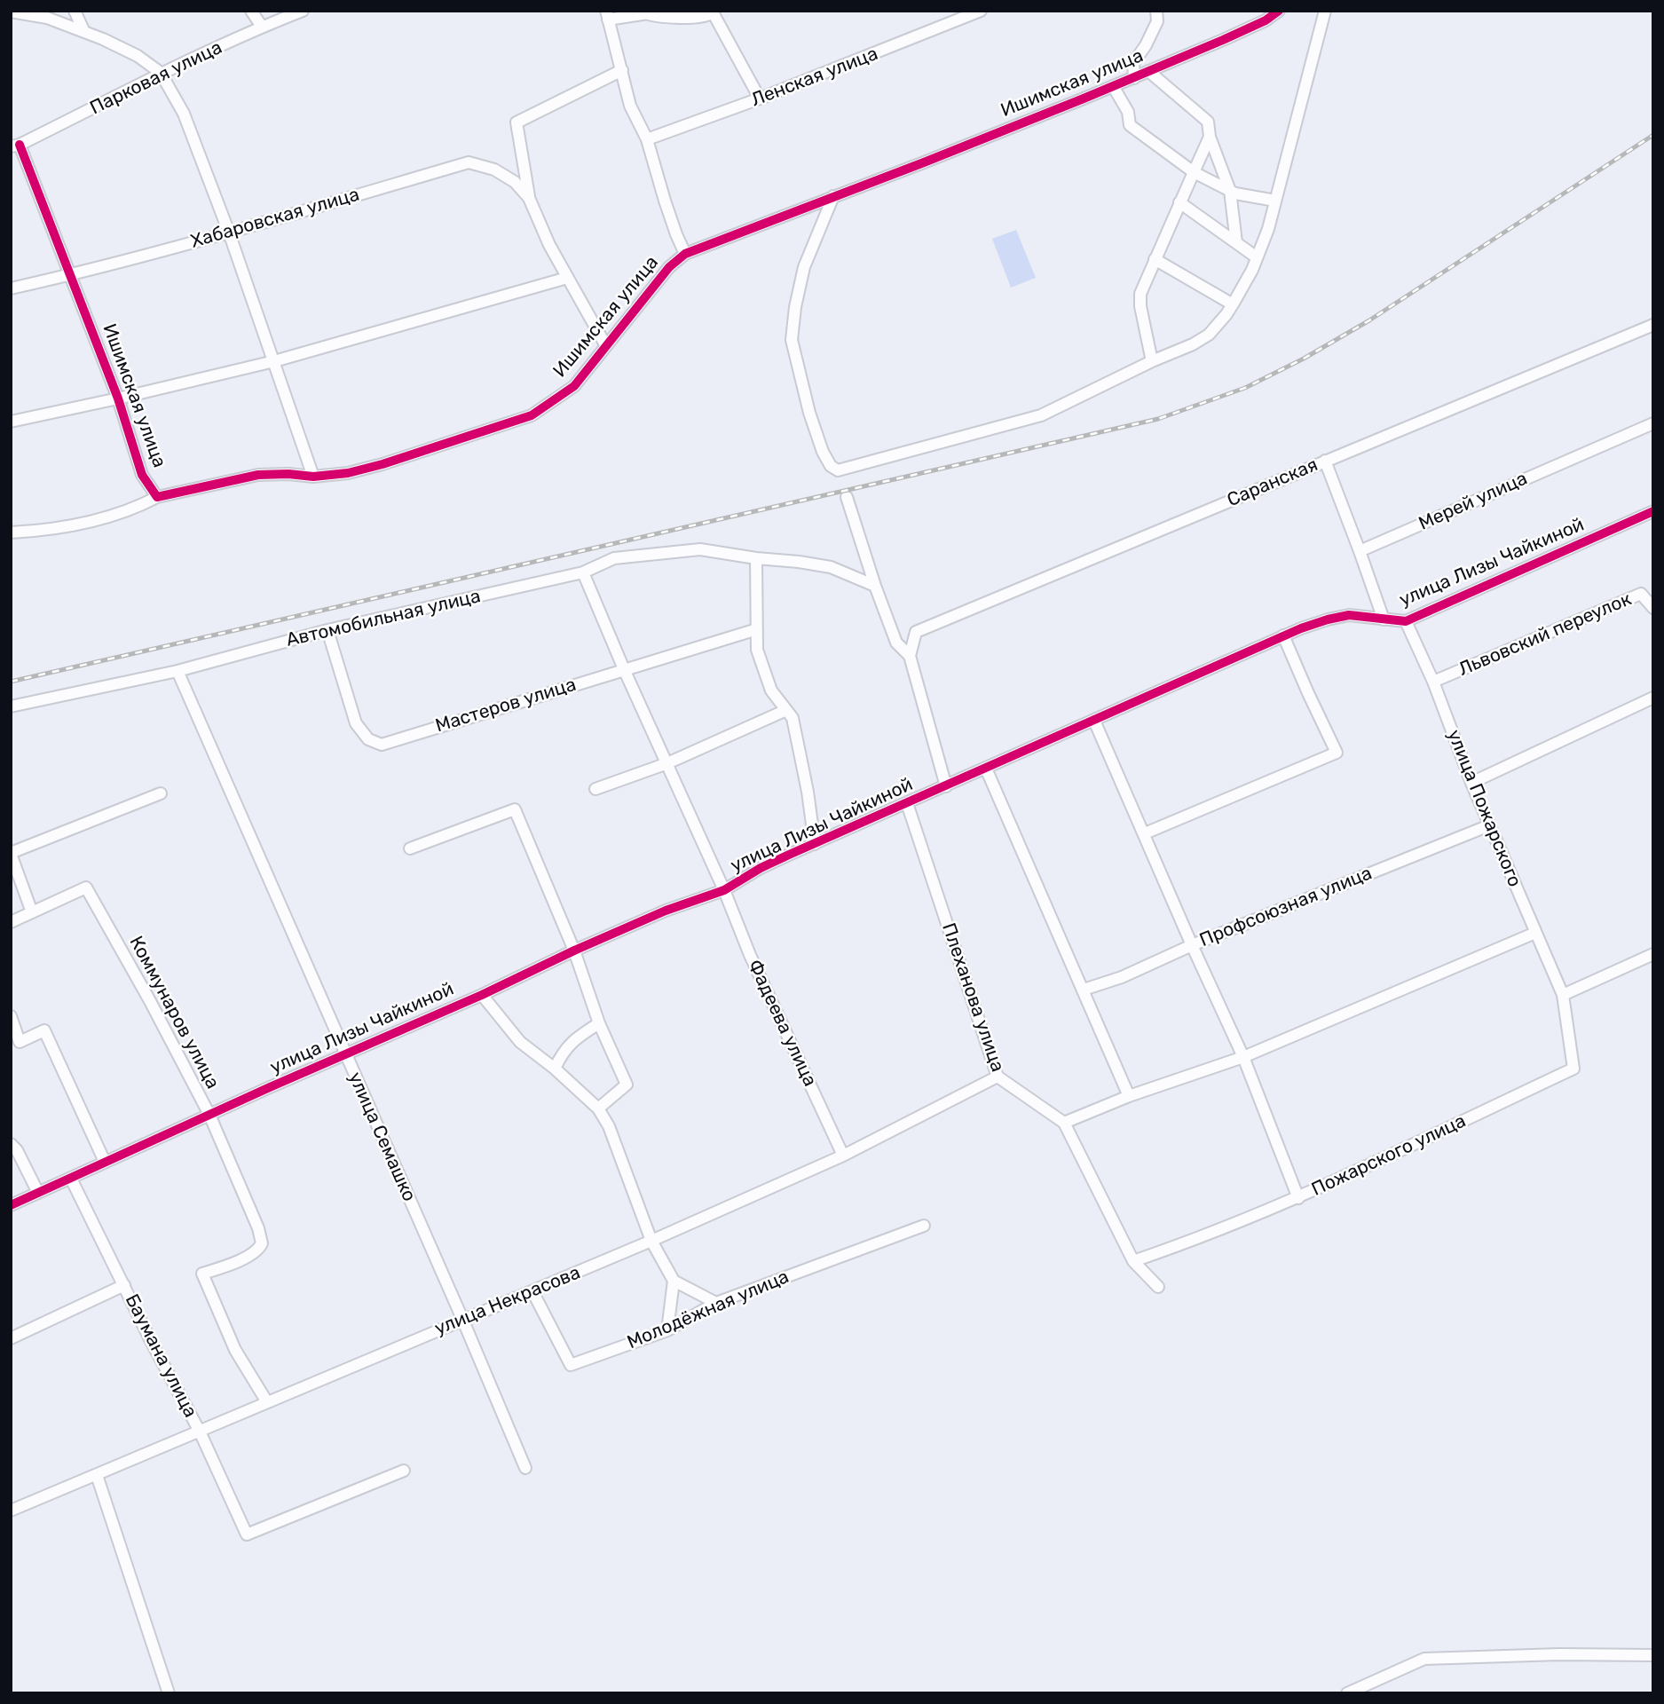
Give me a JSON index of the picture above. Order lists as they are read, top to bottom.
{
  "streets": {
    "street": [
      "Ленская улица",
      "Парковая улица",
      "Ишимская улица",
      "Хабаровская улица",
      "Саранская",
      "Мерей улица",
      "улица Лизы Чайкиной",
      "Автомобильная улица",
      "Львовский переулок",
      "Мастеров улица",
      "улица Пожарского",
      "Профсоюзная улица",
      "Плеханова улица",
      "Коммунаров улица",
      "Фадеева улица",
      "улица Семашко",
      "Пожарского улица",
      "улица Некрасова",
      "Молодёжная улица",
      "Баумана улица"
    ]
  },
  "crossings": [
    ["Парковая улица", "Ишимская улица"],
    ["Ишимская улица", "Хабаровская улица"],
    ["улица Лизы Чайкиной", "улица Пожарского"],
    ["улица Лизы Чайкиной", "Плеханова улица"],
    ["улица Лизы Чайкиной", "Коммунаров улица"],
    ["улица Лизы Чайкиной", "Фадеева улица"],
    ["улица Лизы Чайкиной", "улица Семашко"],
    ["улица Лизы Чайкиной", "Баумана улица"],
    ["Автомобильная улица", "Мастеров улица"],
    ["Автомобильная улица", "Фадеева улица"],
    ["Автомобильная улица", "улица Семашко"],
    ["Львовский переулок", "улица Пожарского"],
    ["Мастеров улица", "Фадеева улица"],
    ["улица Пожарского", "Профсоюзная улица"],
    ["улица Пожарского", "Пожарского улица"],
    ["Плеханова улица", "Пожарского улица"],
    ["Плеханова улица", "улица Некрасова"],
    ["Коммунаров улица", "улица Некрасова"],
    ["Фадеева улица", "улица Некрасова"],
    ["улица Семашко", "улица Некрасова"],
    ["улица Некрасова", "Молодёжная улица"],
    ["улица Некрасова", "Баумана улица"]
  ]
}
